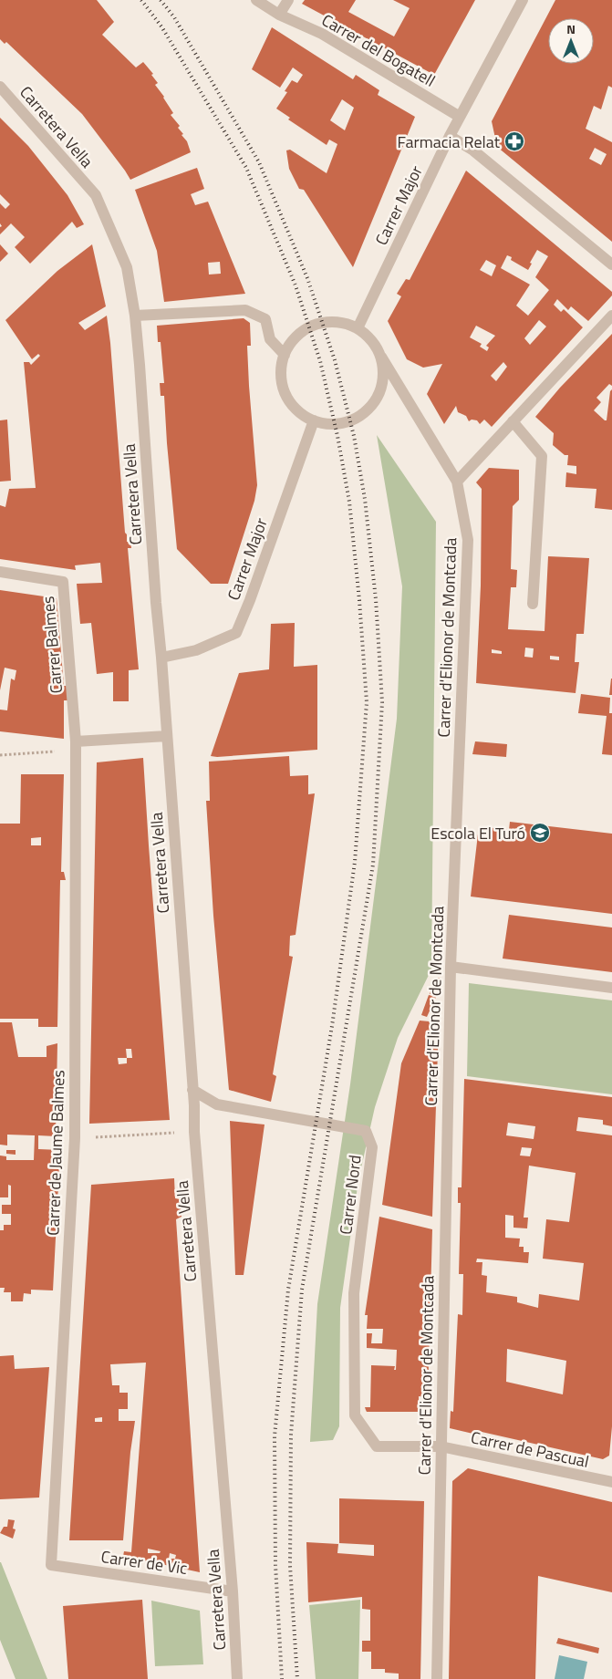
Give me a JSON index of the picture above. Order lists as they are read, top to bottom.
{
  "streets": {
    "street": [
      "Carrer del Bogatell",
      "Carretera Vella",
      "Carrer Major",
      "Carrer d'Elionor de Montcada",
      "Carrer Balmes",
      "Carrer de Jaume Balmes",
      "Carrer Nord",
      "Carrer de Pascual",
      "Carrer de Vic"
    ]
  },
  "crossings": [
    ["Carrer del Bogatell", "Carrer Major"],
    ["Carretera Vella", "Carrer Major"],
    ["Carretera Vella", "Carrer Nord"],
    ["Carretera Vella", "Carrer de Vic"],
    ["Carrer Major", "Carrer d'Elionor de Montcada"],
    ["Carrer d'Elionor de Montcada", "Carrer de Pascual"],
    ["Carrer Balmes", "Carrer de Jaume Balmes"],
    ["Carrer de Jaume Balmes", "Carrer de Vic"],
    ["Carrer Nord", "Carrer de Pascual"]
  ],
  "places": {
    "pharmacy": ["Farmacia Relat"],
    "school or university": ["Escola El Turó"]
  },
  "north": "top"
}
